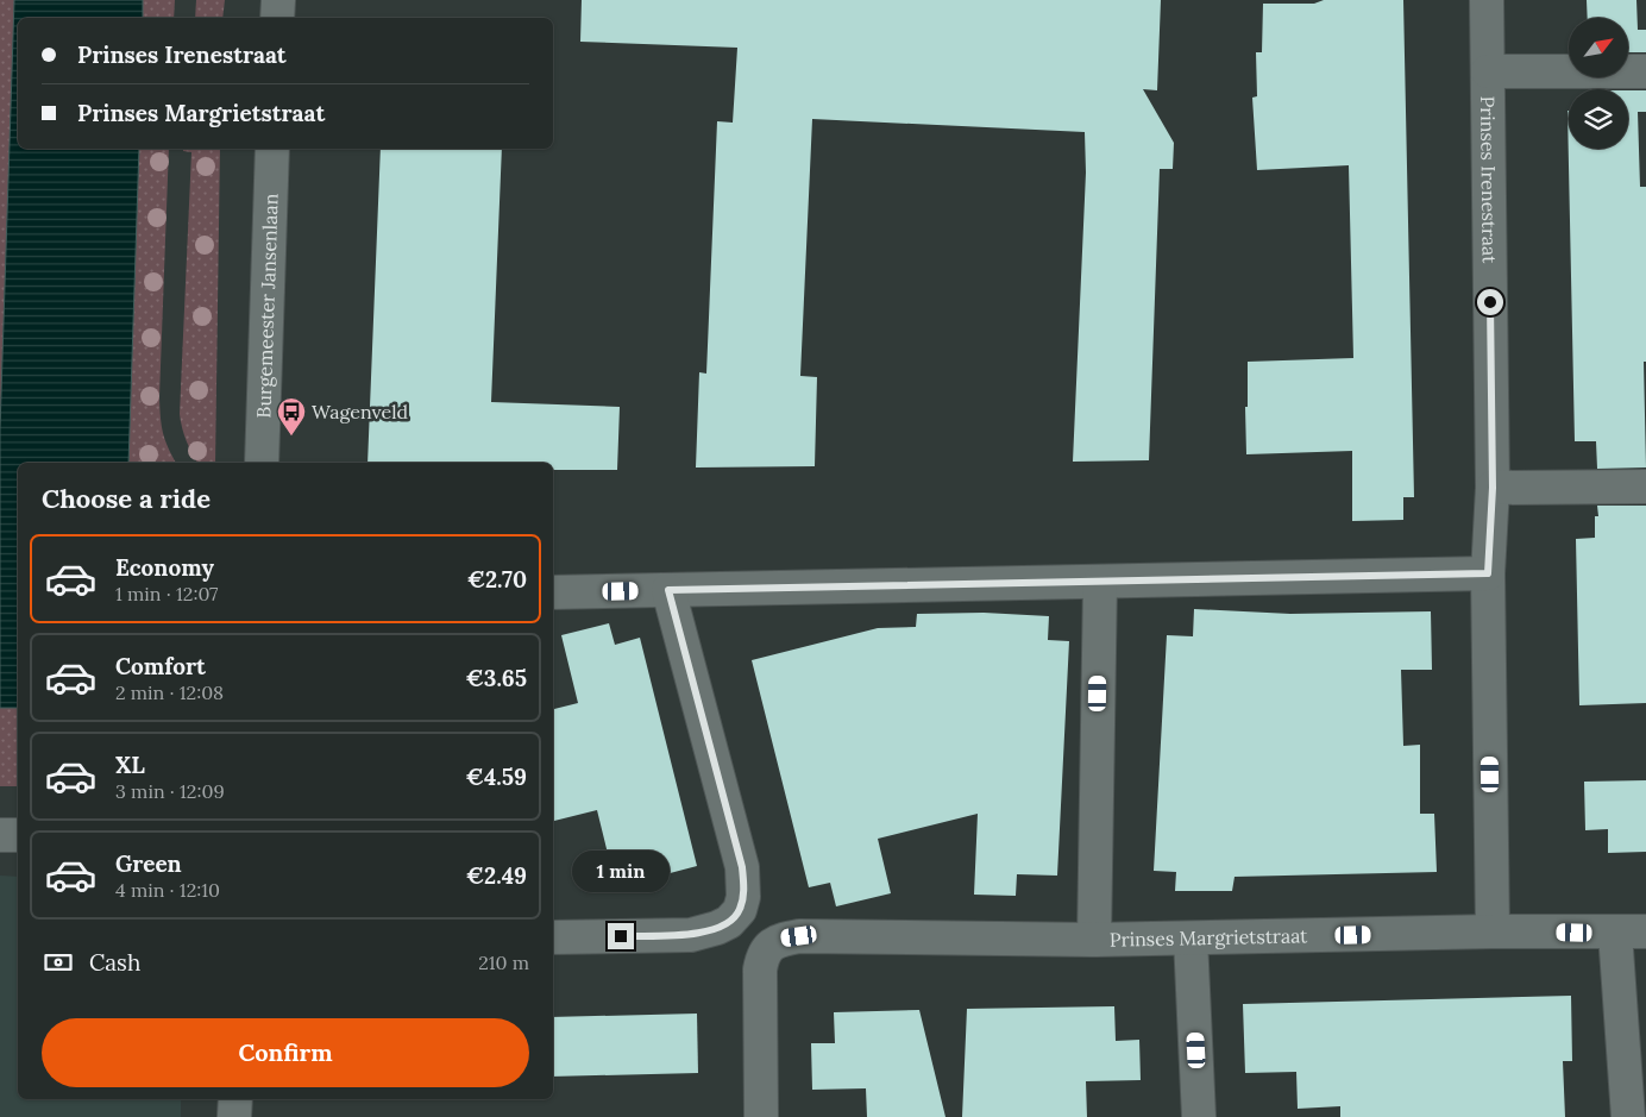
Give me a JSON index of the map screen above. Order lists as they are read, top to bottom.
{
  "streets": {
    "street": ["Prinses Irenestraat", "Burgemeester Jansenlaan", "Prinses Margrietstraat"]
  },
  "crossings": [
    ["Prinses Irenestraat", "Prinses Margrietstraat"]
  ],
  "places": {
    "bus stop": ["Wagenveld"]
  },
  "north": "top right",
  "page": {
    "banner": ["Prinses Irenestraat", "Prinses Margrietstraat"],
    "heading": "Choose a ride",
    "list": [
      {
        "name": "Economy",
        "note": "1 min · 12:07",
        "value": "€2.70"
      },
      {
        "name": "Comfort",
        "note": "2 min · 12:08",
        "value": "€3.65"
      },
      {
        "name": "XL",
        "note": "3 min · 12:09",
        "value": "€4.59"
      },
      {
        "name": "Green",
        "note": "4 min · 12:10",
        "value": "€2.49"
      }
    ],
    "bubble": "1 min",
    "pay": ["Cash", "210 m"],
    "buttons": "Confirm"
  }
}
